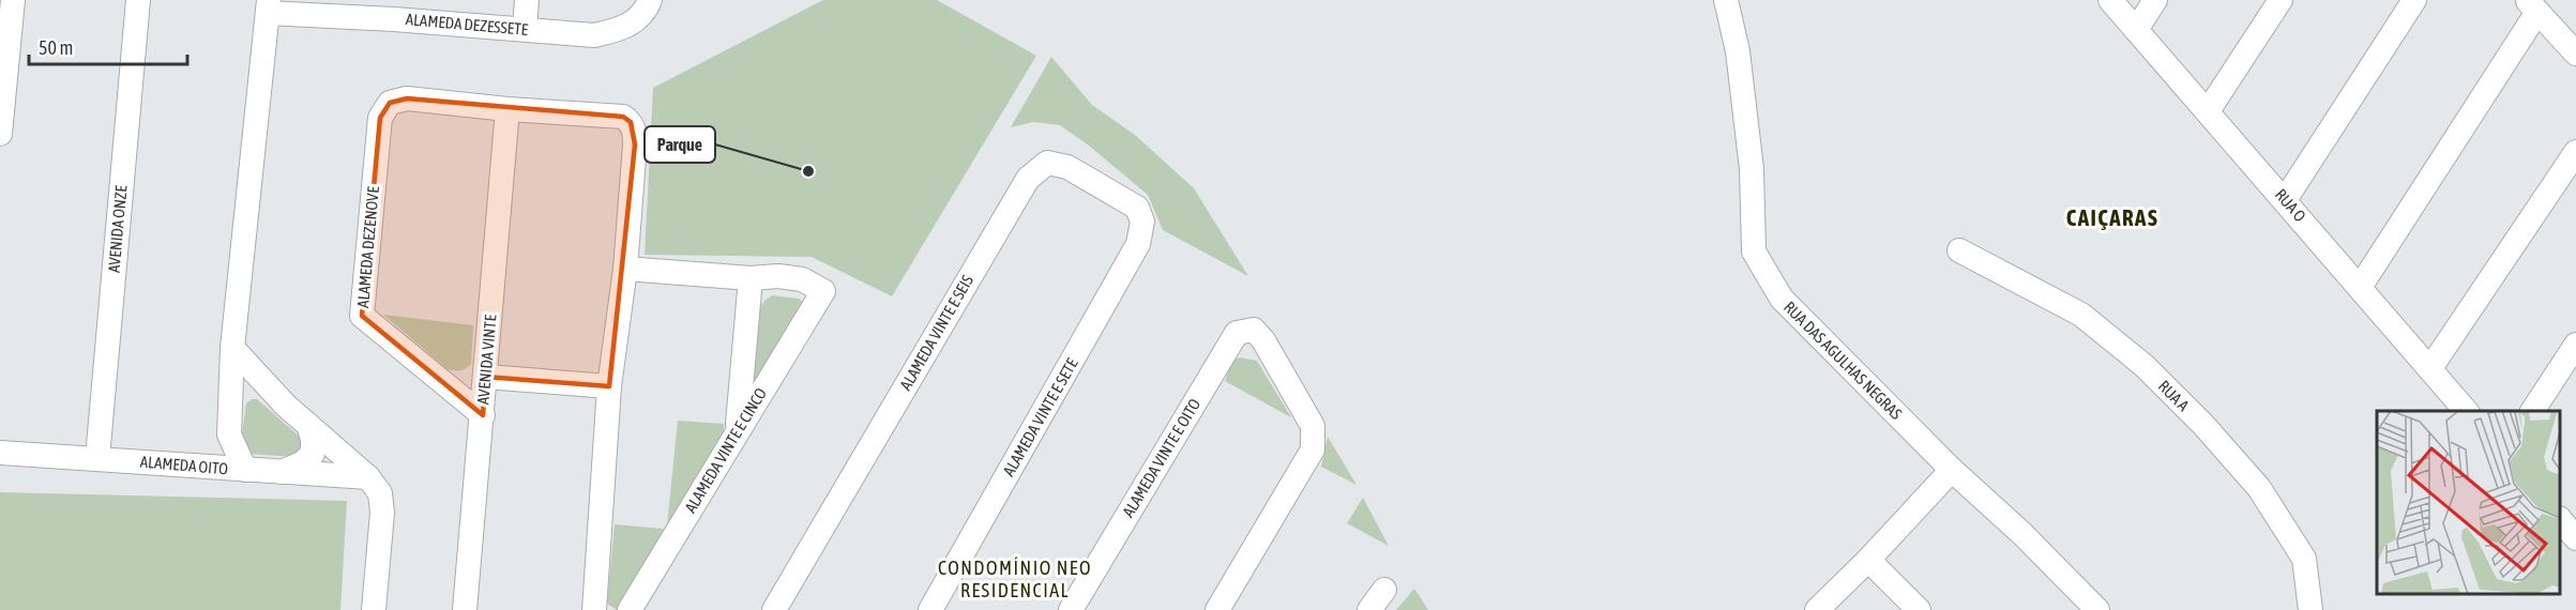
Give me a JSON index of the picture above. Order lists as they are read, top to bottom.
{
  "streets": {
    "street": [
      "ALAMEDA DEZESSETE",
      "RUA O",
      "AVENIDA ONZE",
      "ALAMEDA DEZENOVE",
      "ALAMEDA VINTE E SEIS",
      "AVENIDA VINTE",
      "RUA DAS AGULHAS NEGRAS",
      "RUA A",
      "ALAMEDA VINTE E SETE",
      "ALAMEDA VINTE E CINCO",
      "ALAMEDA VINTE E OITO",
      "ALAMEDA OITO"
    ]
  },
  "crossings": [
    ["AVENIDA ONZE", "ALAMEDA OITO"],
    ["ALAMEDA DEZENOVE", "AVENIDA VINTE"],
    ["ALAMEDA VINTE E SEIS", "ALAMEDA VINTE E SETE"]
  ],
  "districts": ["CAIÇARAS", "CONDOMÍNIO NEO RESIDENCIAL"],
  "places": ["Parque"],
  "scale_bar": "50 m"
}
